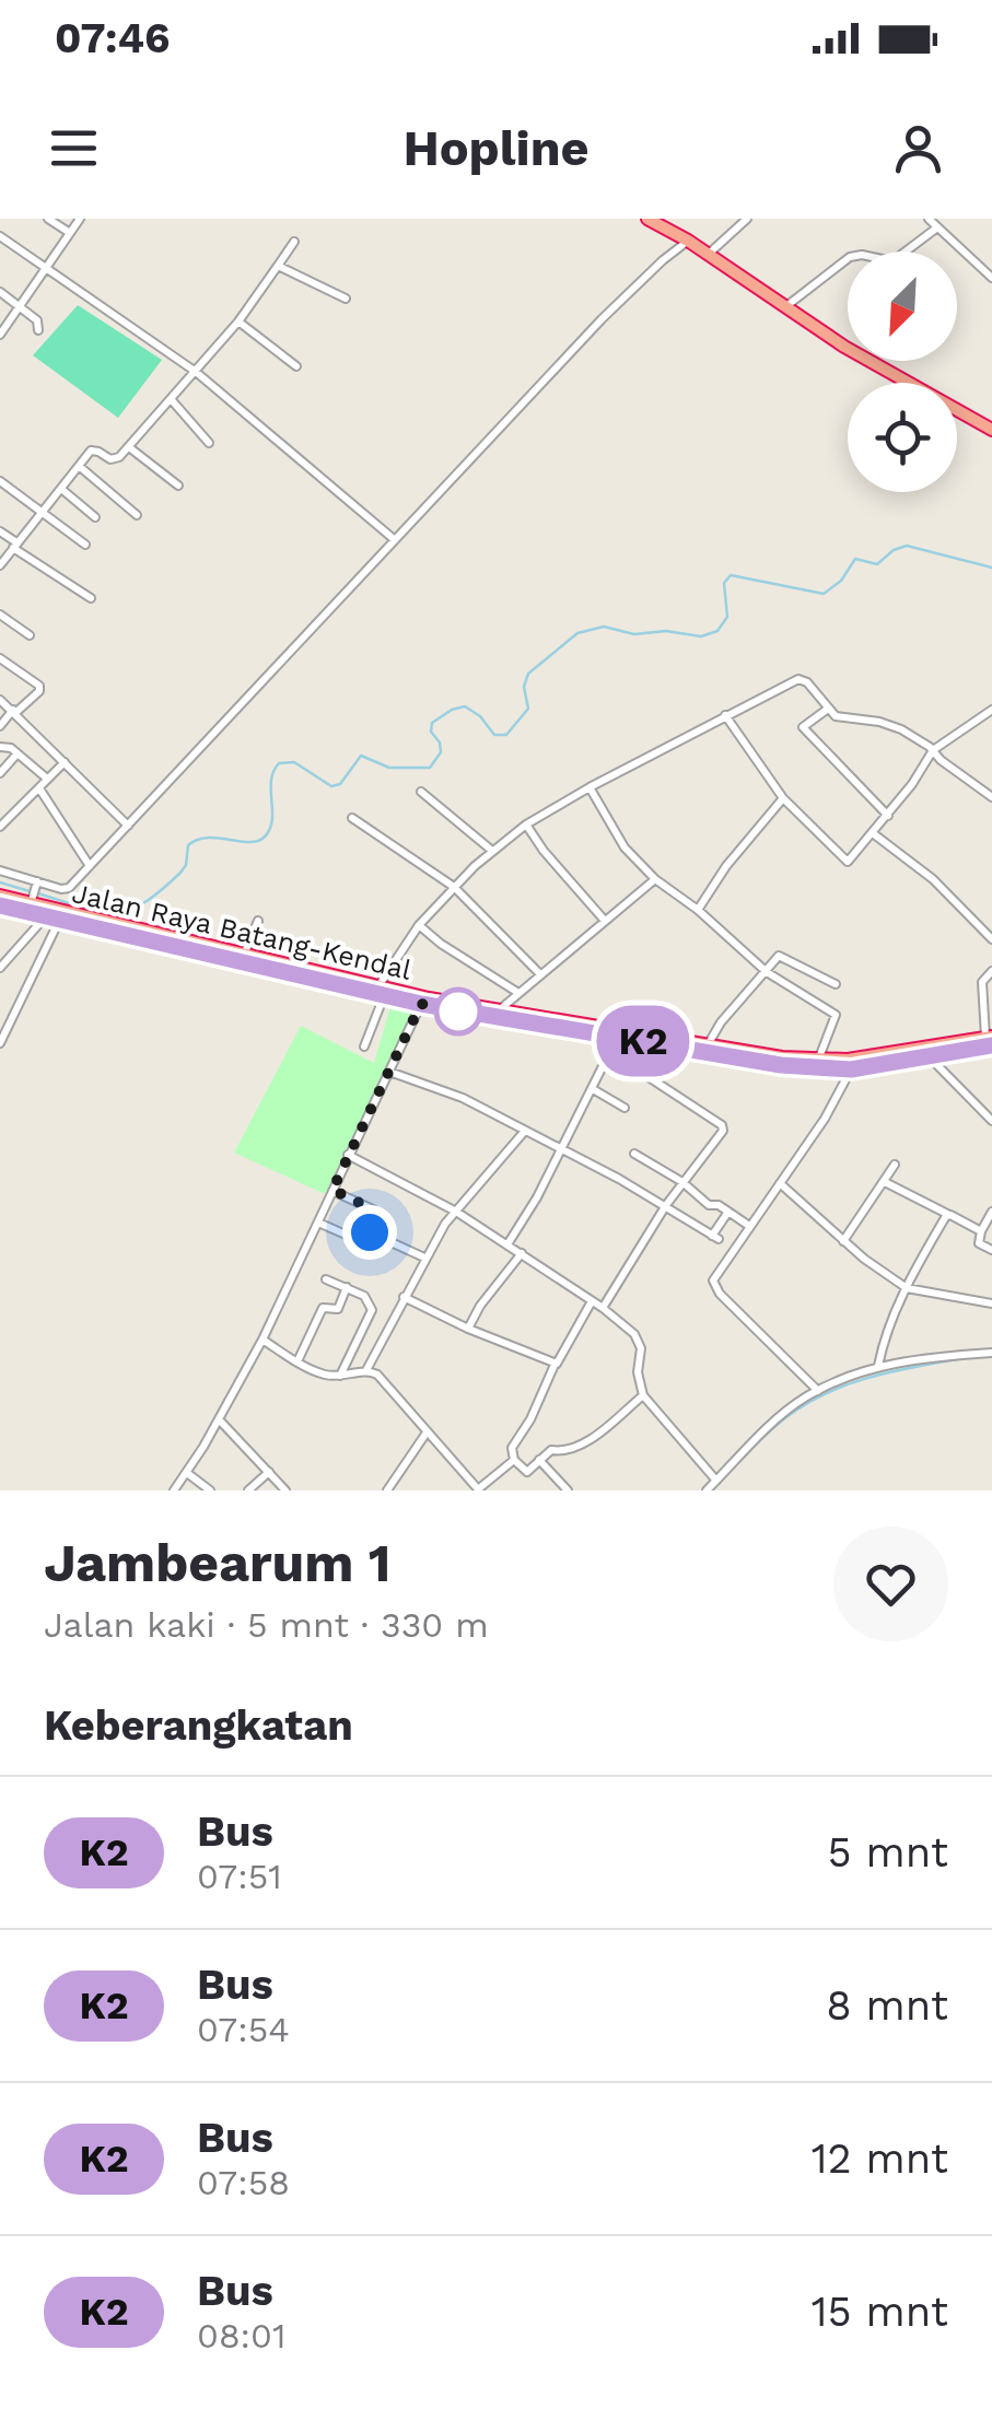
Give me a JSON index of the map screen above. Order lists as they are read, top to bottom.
{
  "streets": {
    "highway": ["Jalan Raya Batang-Kendal"]
  },
  "lines": ["bus line K2"],
  "north": "bottom left",
  "page": {
    "status": "07:46",
    "header": "Hopline",
    "on_map": "K2",
    "heading": [
      ["Jambearum 1", "Jalan kaki · 5 mnt · 330 m"],
      "Keberangkatan"
    ],
    "list": [
      {
        "mark": "K2",
        "name": "Bus",
        "note": "07:51",
        "value": "5 mnt"
      },
      {
        "mark": "K2",
        "name": "Bus",
        "note": "07:54",
        "value": "8 mnt"
      },
      {
        "mark": "K2",
        "name": "Bus",
        "note": "07:58",
        "value": "12 mnt"
      },
      {
        "mark": "K2",
        "name": "Bus",
        "note": "08:01",
        "value": "15 mnt"
      }
    ]
  }
}
